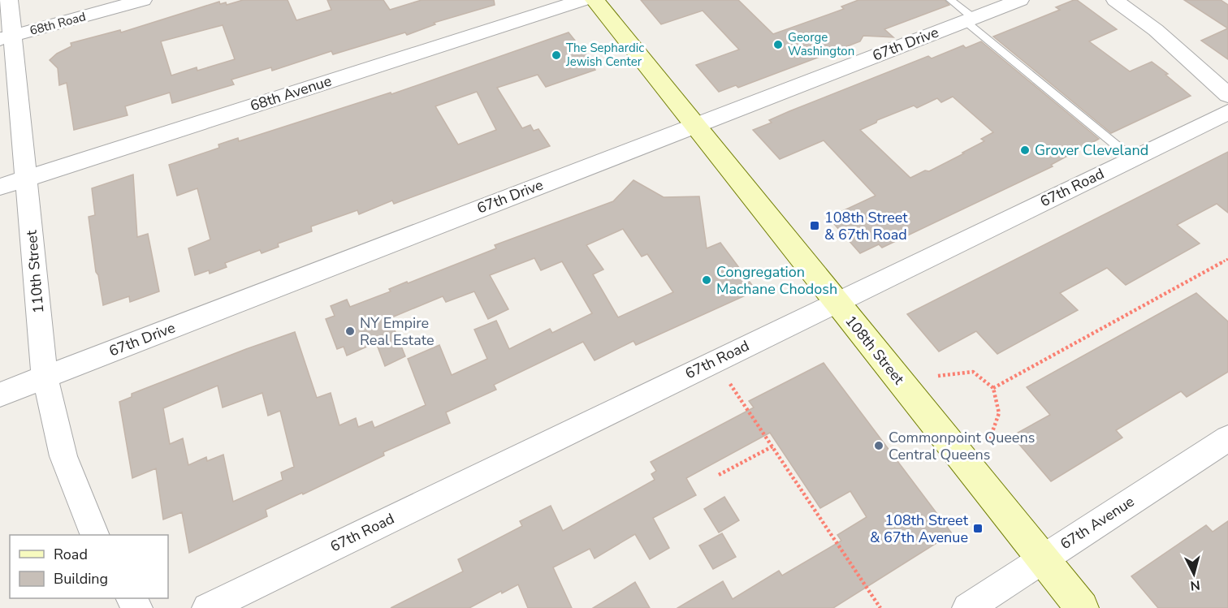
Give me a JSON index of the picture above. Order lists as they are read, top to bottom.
{
  "streets": {
    "main road": ["108th Street"],
    "street": [
      "68th Road",
      "67th Drive",
      "68th Avenue",
      "67th Road",
      "110th Street",
      "67th Avenue"
    ]
  },
  "crossings": [
    ["68th Road", "110th Street"],
    ["67th Drive", "110th Street"],
    ["67th Drive", "108th Street"],
    ["68th Avenue", "110th Street"],
    ["67th Road", "108th Street"],
    ["108th Street", "67th Avenue"]
  ],
  "places": {
    "other": [
      "George Washington",
      "The Sephardic Jewish Center",
      "Grover Cleveland",
      "Congregation Machane Chodosh",
      "NY Empire Real Estate",
      "Commonpoint Queens Central Queens"
    ],
    "transit": ["108th Street & 67th Road", "108th Street & 67th Avenue"]
  },
  "legend": ["Road", "Building"],
  "north": "bottom"
}
